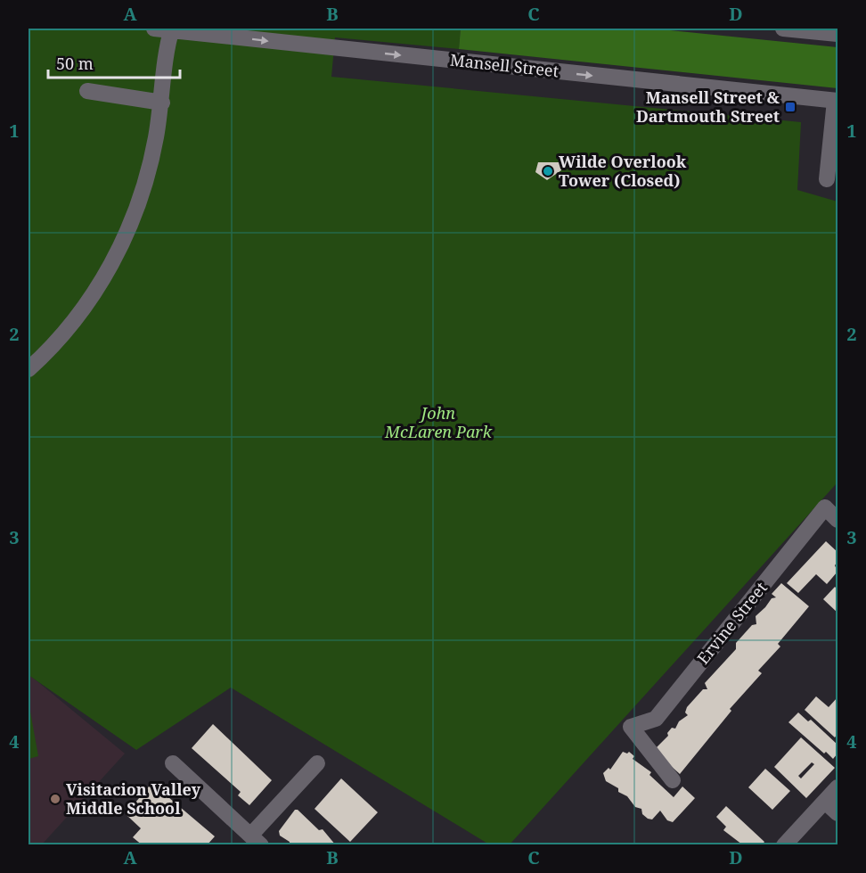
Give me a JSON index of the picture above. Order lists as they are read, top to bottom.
{
  "streets": {
    "street": ["Mansell Street", "Ervine Street"]
  },
  "one_way": ["Mansell Street"],
  "parks": ["John McLaren Park"],
  "places": {
    "transit": ["Mansell Street & Dartmouth Street"],
    "other": ["Wilde Overlook Tower (Closed)", "Visitacion Valley Middle School"]
  },
  "scale_bar": "50 m",
  "grid": {
    "columns": [
      "A",
      "B",
      "C",
      "D"
    ],
    "rows": [
      "1",
      "2",
      "3",
      "4"
    ]
  }
}
